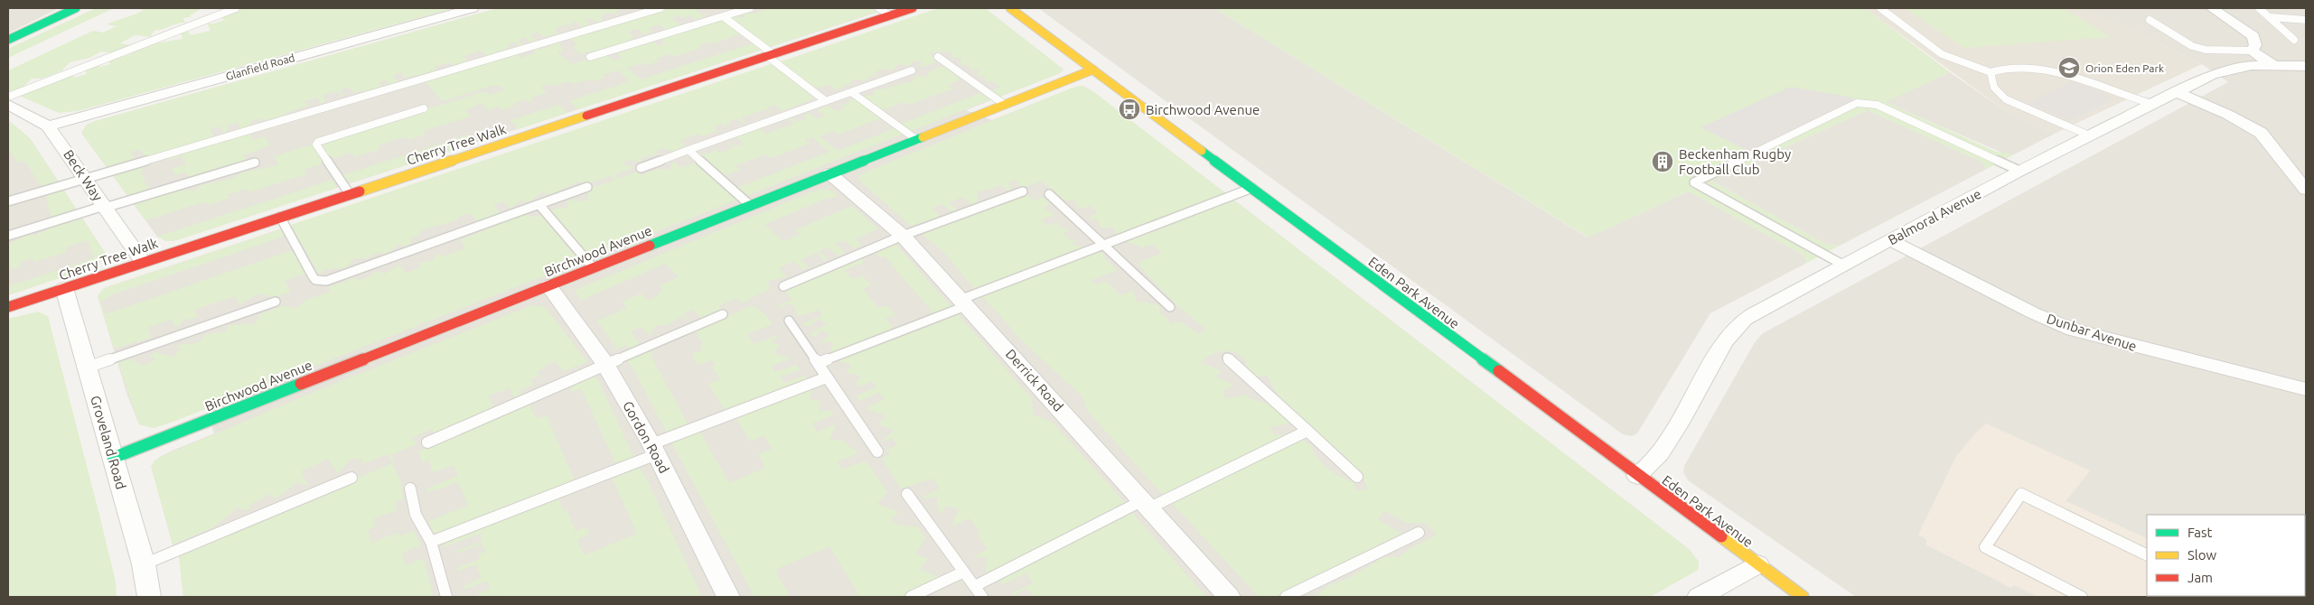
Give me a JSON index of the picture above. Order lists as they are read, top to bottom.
{
  "streets": {
    "street": [
      "Glanfield Road",
      "Cherry Tree Walk",
      "Beck Way",
      "Balmoral Avenue",
      "Birchwood Avenue",
      "Eden Park Avenue",
      "Dunbar Avenue",
      "Derrick Road",
      "Gordon Road",
      "Groveland Road"
    ]
  },
  "crossings": [
    ["Glanfield Road", "Beck Way"],
    ["Cherry Tree Walk", "Beck Way"],
    ["Cherry Tree Walk", "Groveland Road"],
    ["Balmoral Avenue", "Eden Park Avenue"],
    ["Balmoral Avenue", "Dunbar Avenue"],
    ["Birchwood Avenue", "Eden Park Avenue"],
    ["Birchwood Avenue", "Derrick Road"],
    ["Birchwood Avenue", "Gordon Road"],
    ["Birchwood Avenue", "Groveland Road"]
  ],
  "places": {
    "school or university": ["Orion Eden Park"],
    "bus stop": ["Birchwood Avenue"],
    "building": ["Beckenham Rugby Football Club"]
  },
  "legend": ["Fast", "Slow", "Jam"]
}
